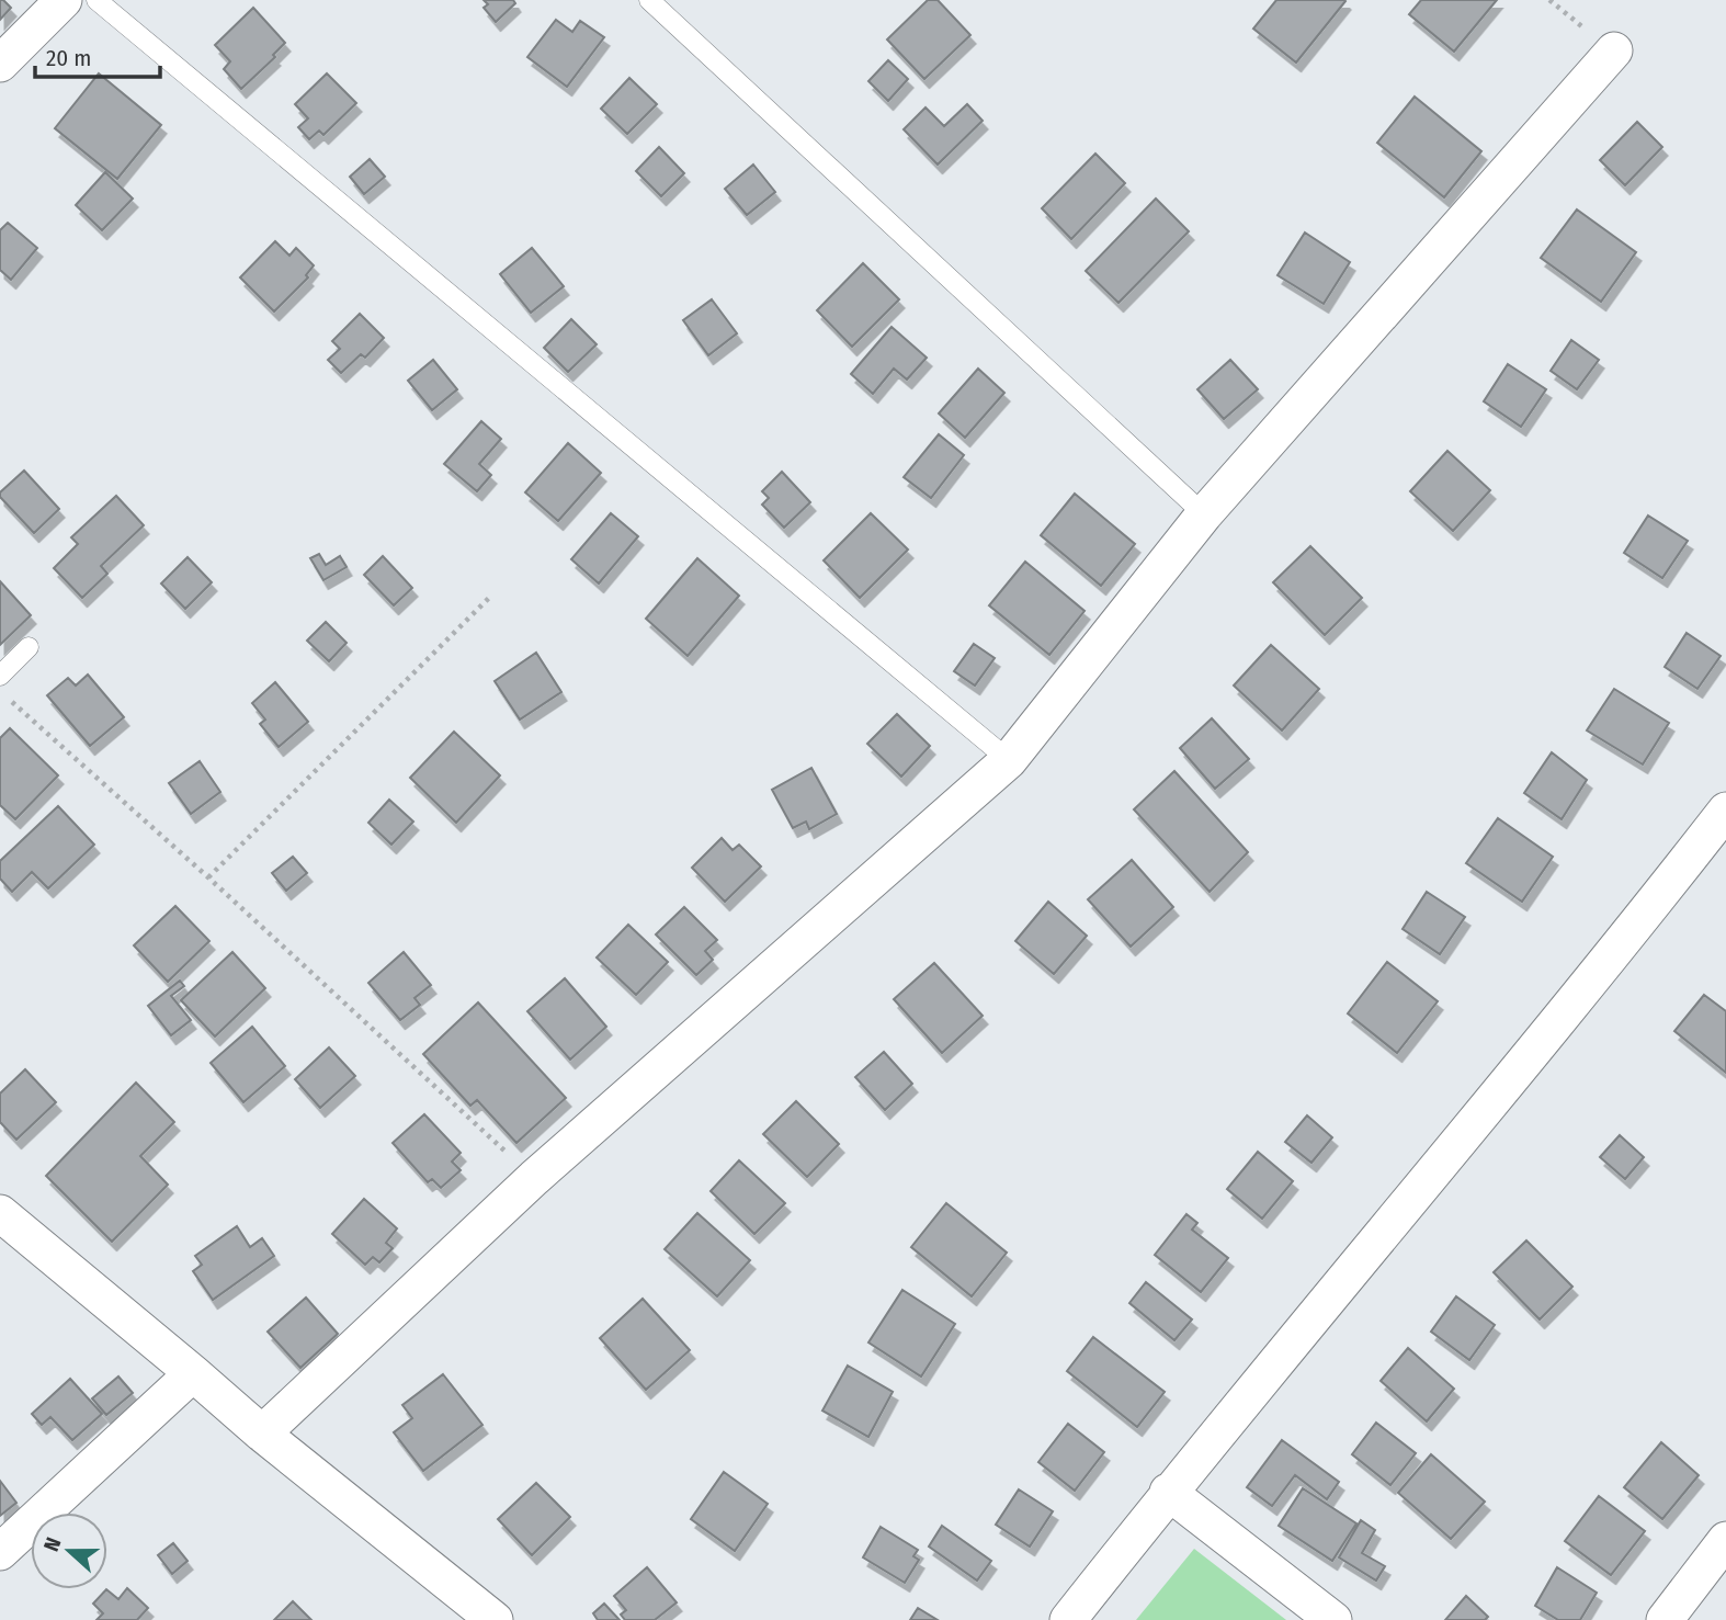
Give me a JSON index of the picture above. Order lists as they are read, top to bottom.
{
  "scale_bar": "20 m",
  "north": "left"
}
